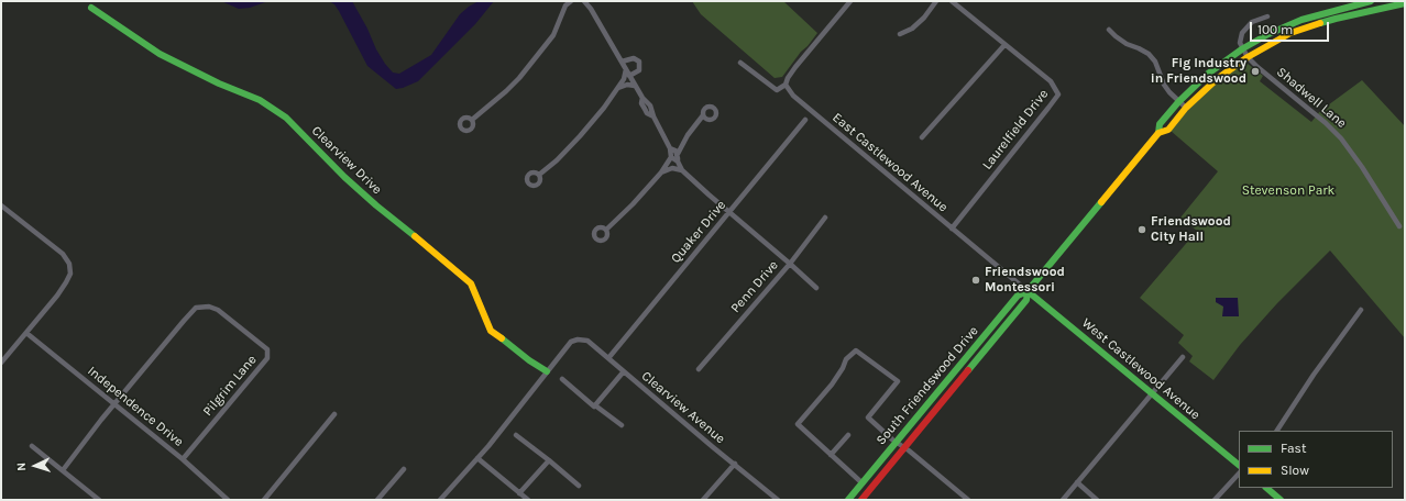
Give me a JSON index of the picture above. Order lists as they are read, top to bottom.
{
  "streets": {
    "main road": ["Clearview Drive", "West Castlewood Avenue", "South Friendswood Drive"],
    "street": [
      "Shadwell Lane",
      "Laurelfield Drive",
      "East Castlewood Avenue",
      "Quaker Drive",
      "Penn Drive",
      "Pilgrim Lane",
      "Independence Drive",
      "Clearview Avenue"
    ]
  },
  "crossings": [
    ["Shadwell Lane", "South Friendswood Drive"],
    ["Laurelfield Drive", "East Castlewood Avenue"],
    ["Clearview Drive", "Clearview Avenue"],
    ["East Castlewood Avenue", "West Castlewood Avenue"],
    ["East Castlewood Avenue", "South Friendswood Drive"],
    ["Quaker Drive", "Clearview Avenue"],
    ["West Castlewood Avenue", "South Friendswood Drive"],
    ["Pilgrim Lane", "Independence Drive"]
  ],
  "parks": ["Stevenson Park"],
  "places": ["Fig Industry in Friendswood", "Friendswood City Hall", "Friendswood Montessori"],
  "legend": ["Fast", "Slow"],
  "scale_bar": "100 m",
  "north": "left"
}
